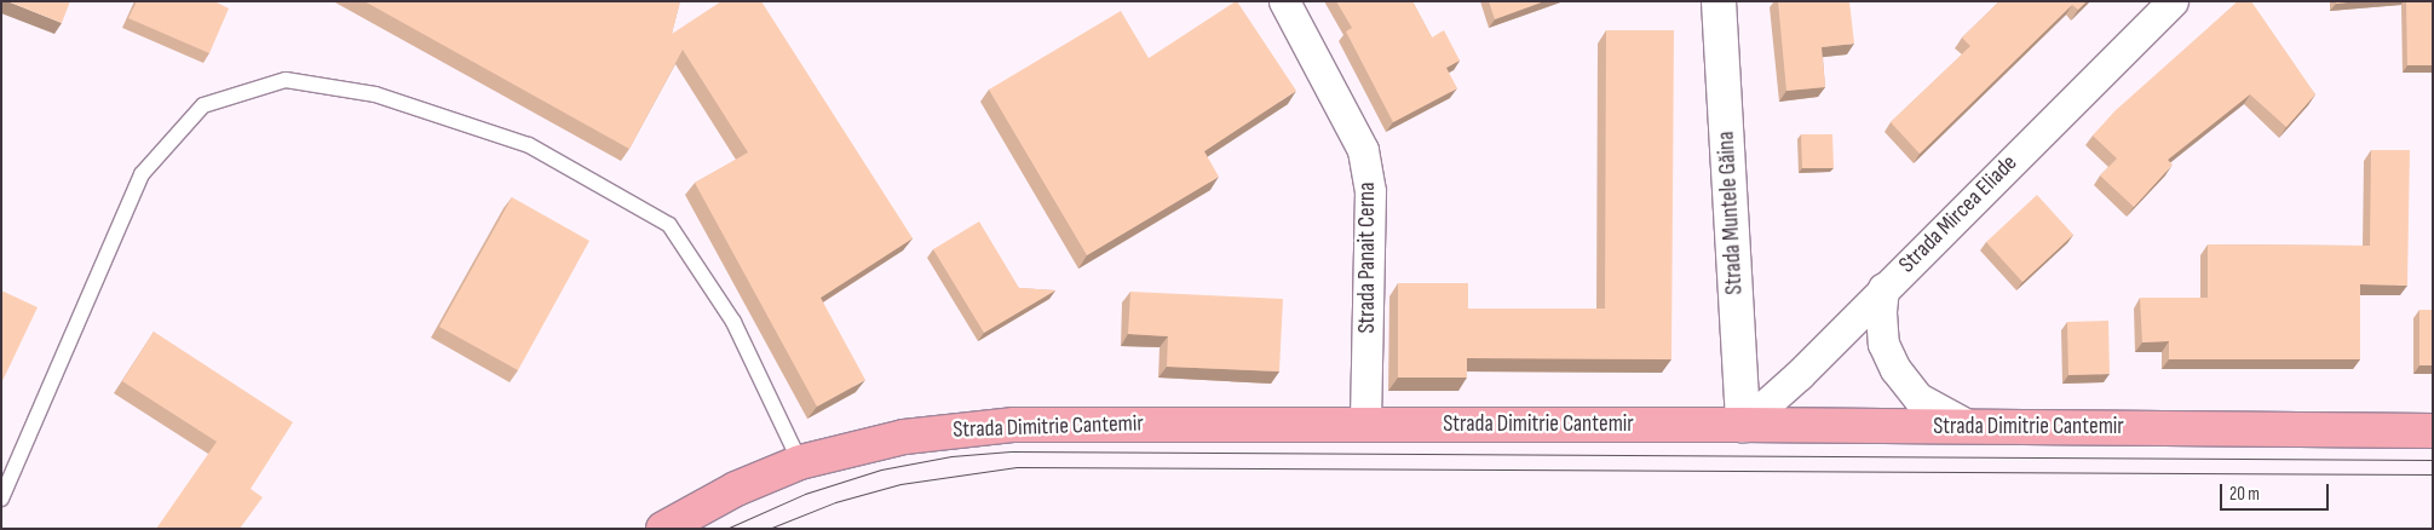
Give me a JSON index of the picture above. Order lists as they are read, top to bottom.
{
  "streets": {
    "main road": ["Strada Dimitrie Cantemir"],
    "street": ["Strada Muntele Găina", "Strada Mircea Eliade", "Strada Panait Cerna"]
  },
  "crossings": [
    ["Strada Muntele Găina", "Strada Mircea Eliade"],
    ["Strada Muntele Găina", "Strada Dimitrie Cantemir"],
    ["Strada Mircea Eliade", "Strada Dimitrie Cantemir"],
    ["Strada Panait Cerna", "Strada Dimitrie Cantemir"]
  ],
  "scale_bar": "20 m"
}
